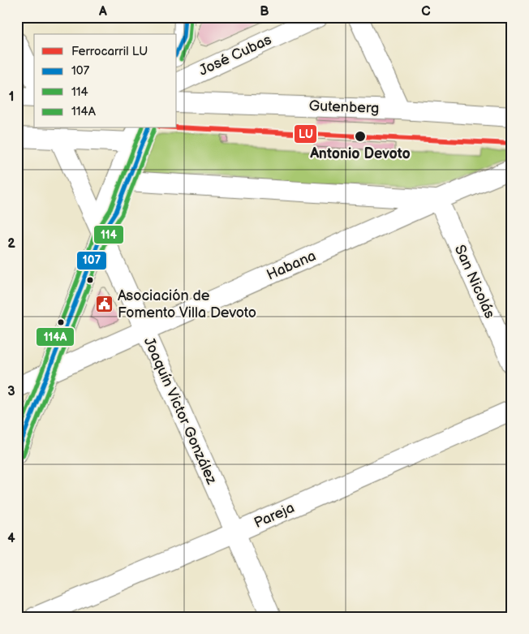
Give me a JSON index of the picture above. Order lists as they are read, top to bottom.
{
  "streets": {
    "street": [
      "José Cubas",
      "Gutenberg",
      "Habana",
      "San Nicolás",
      "Joaquín Victor González",
      "Pareja"
    ]
  },
  "crossings": [
    ["Habana", "San Nicolás"],
    ["Habana", "Joaquín Victor González"],
    ["Joaquín Victor González", "Pareja"]
  ],
  "places": {
    "other": ["Antonio Devoto"],
    "public building": ["Asociación de Fomento Villa Devoto"]
  },
  "lines": [
    "transit line 107",
    "transit line 114",
    "rail line LU",
    "transit line 114A"
  ],
  "legend": [
    "Ferrocarril LU",
    "107",
    "114",
    "114A"
  ],
  "grid": {
    "columns": ["A", "B", "C"],
    "rows": [
      "1",
      "2",
      "3",
      "4"
    ]
  }
}
